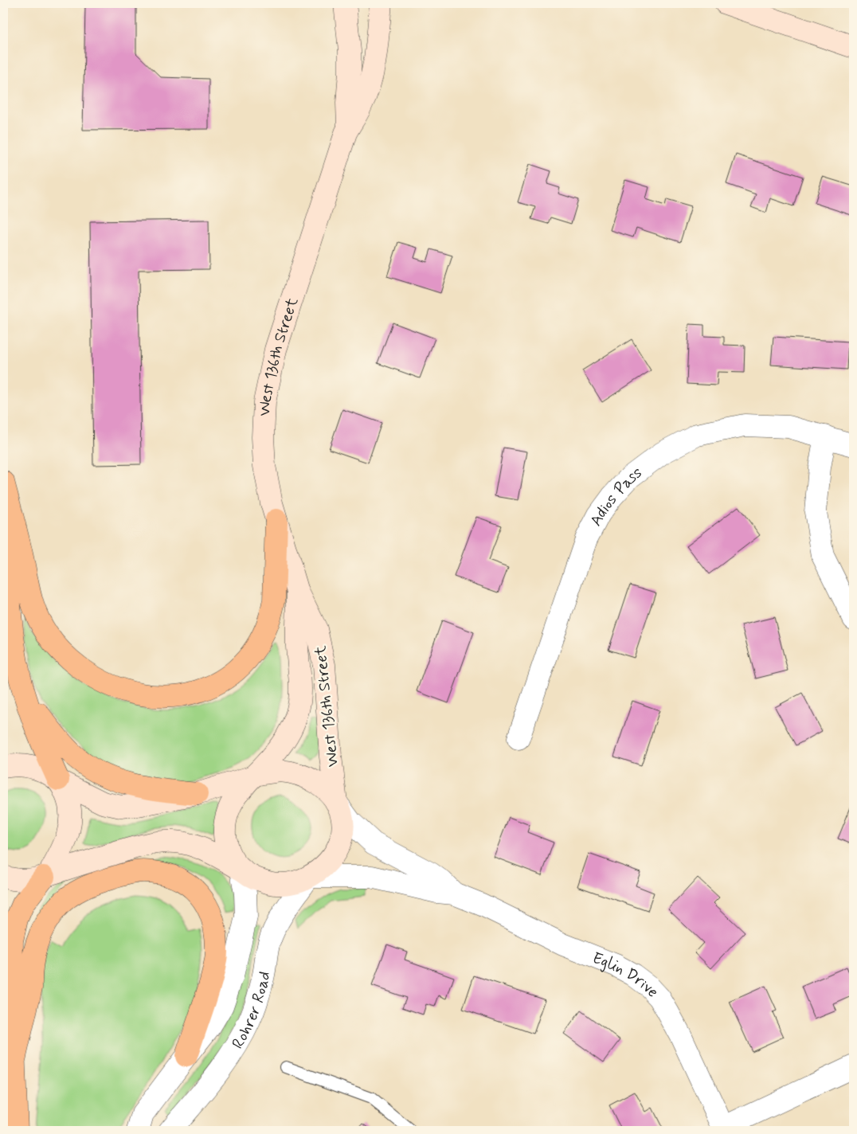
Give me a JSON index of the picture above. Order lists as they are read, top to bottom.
{
  "streets": {
    "street": [
      "West 136th Street",
      "Adios Pass",
      "Eglin Drive",
      "Rohrer Road"
    ]
  },
  "crossings": [
    ["West 136th Street", "Eglin Drive"],
    ["West 136th Street", "Rohrer Road"],
    ["Eglin Drive", "Rohrer Road"]
  ]
}
